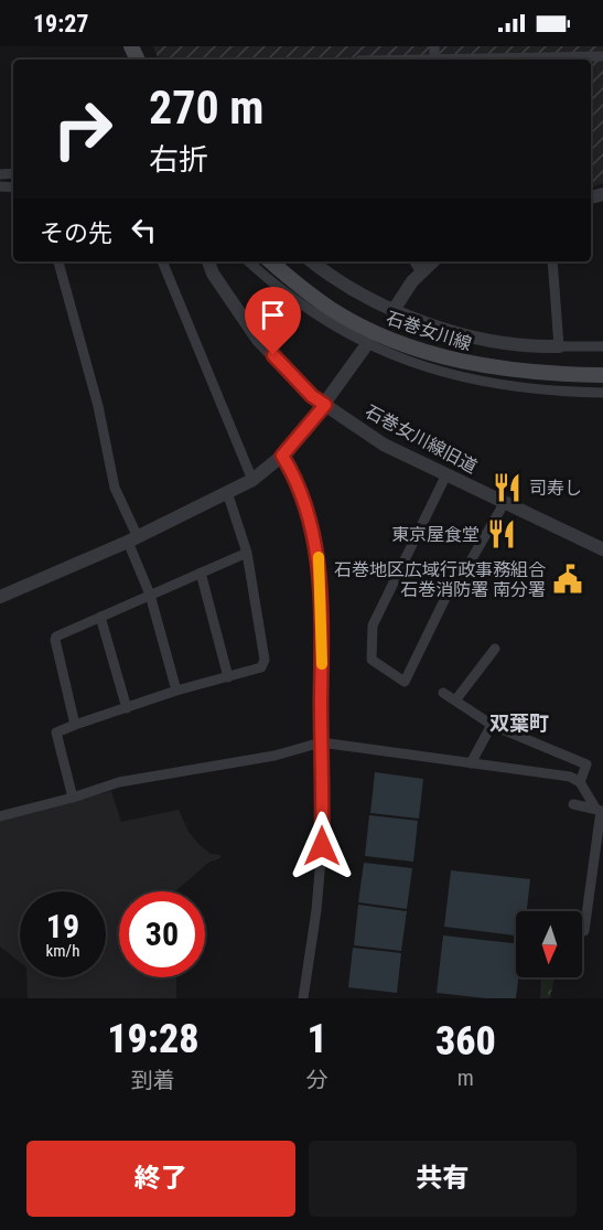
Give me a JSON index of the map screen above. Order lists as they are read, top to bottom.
{
  "streets": {
    "main road": ["石巻女川線"],
    "street": ["石巻女川線旧道"]
  },
  "districts": ["双葉町"],
  "places": {
    "restaurant": ["司寿し", "東京屋食堂"],
    "public building": ["石巻地区広域行政事務組合 石巻消防署 南分署"]
  },
  "north": "bottom",
  "page": {
    "status": "19:27",
    "turn": ["270 m", "右折"],
    "then": "その先",
    "speed": "19 km/h",
    "limit": "30",
    "eta": [
      "19:28",
      "到着",
      "1",
      "分",
      "360",
      "m"
    ],
    "buttons": ["終了", "共有"]
  }
}
